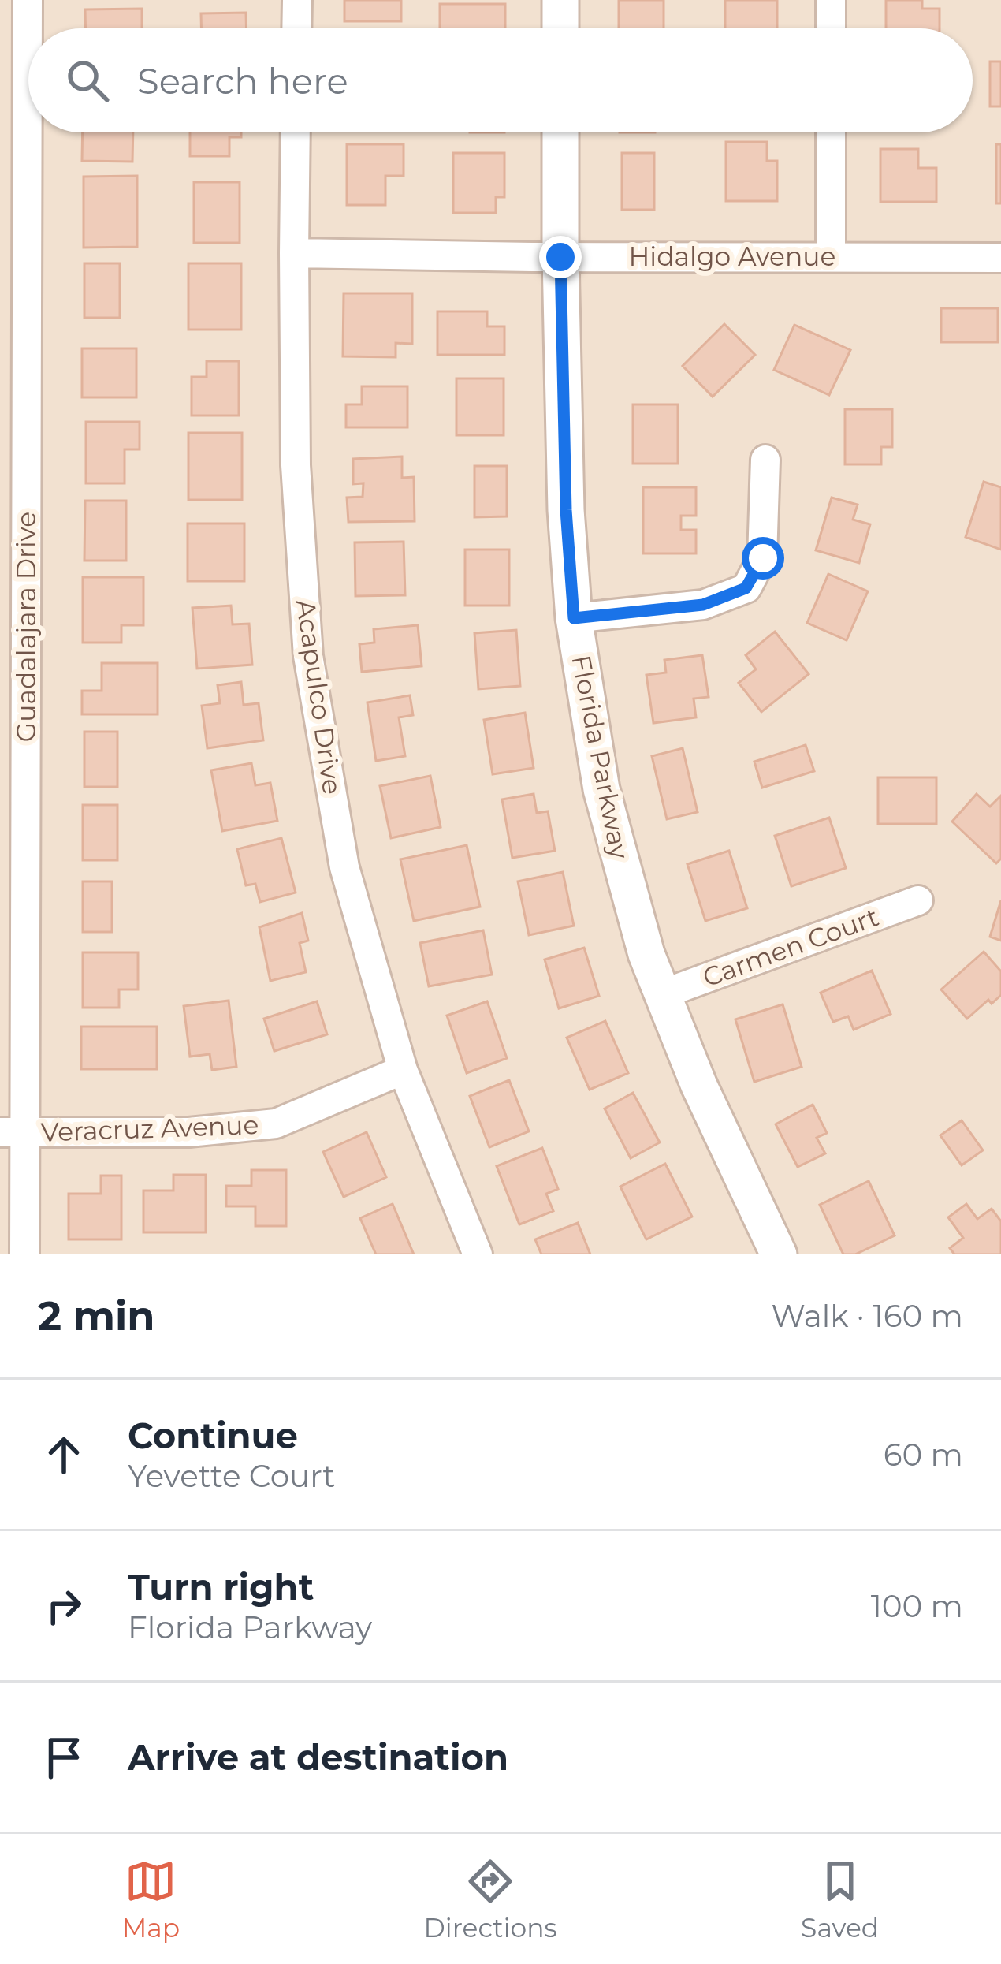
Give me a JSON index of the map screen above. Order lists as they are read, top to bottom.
{
  "streets": {
    "street": [
      "Hidalgo Avenue",
      "Guadalajara Drive",
      "Acapulco Drive",
      "Florida Parkway",
      "Carmen Court",
      "Veracruz Avenue"
    ]
  },
  "crossings": [
    ["Hidalgo Avenue", "Acapulco Drive"],
    ["Hidalgo Avenue", "Florida Parkway"],
    ["Guadalajara Drive", "Veracruz Avenue"],
    ["Acapulco Drive", "Veracruz Avenue"],
    ["Florida Parkway", "Carmen Court"]
  ],
  "page": {
    "search": "Search here",
    "heading": ["2 min", "Walk · 160 m"],
    "list": [
      ["Continue", "Yevette Court", "60 m"],
      ["Turn right", "Florida Parkway", "100 m"],
      "Arrive at destination"
    ],
    "nav": ["Map", "Directions", "Saved"]
  }
}
